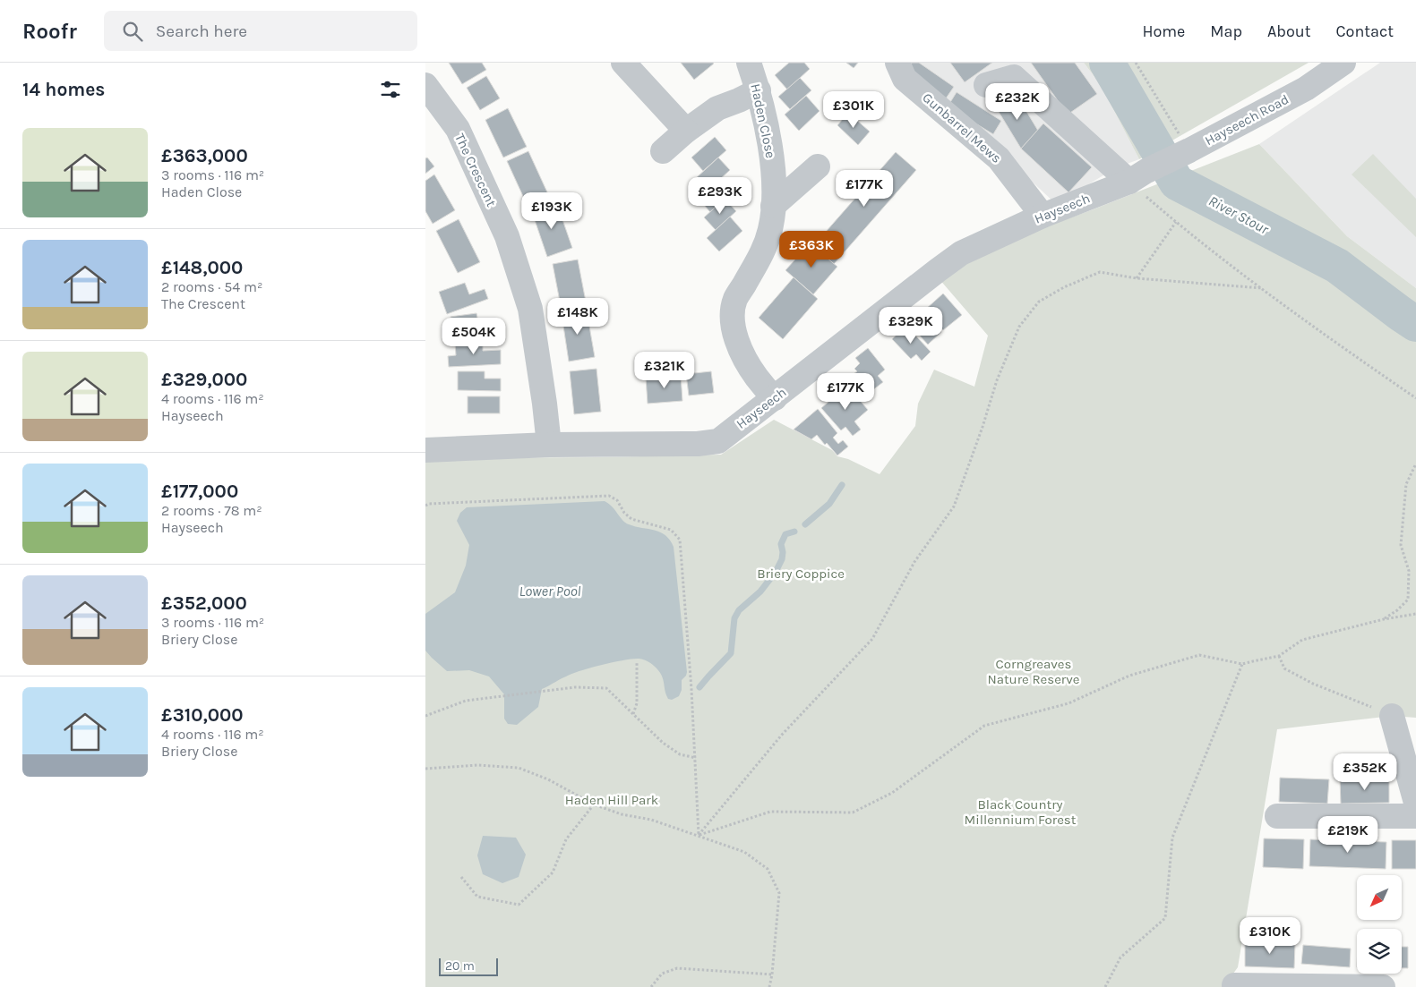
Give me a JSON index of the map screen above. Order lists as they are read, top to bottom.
{
  "streets": {
    "street": [
      "Hayseech Road",
      "Haden Close",
      "Gunbarrel Mews",
      "The Crescent",
      "Hayseech"
    ]
  },
  "crossings": [
    ["Hayseech Road", "Hayseech"],
    ["Haden Close", "Hayseech"],
    ["Gunbarrel Mews", "Hayseech"],
    ["The Crescent", "Hayseech"]
  ],
  "water": ["River Stour", "Lower Pool"],
  "parks": [
    "Briery Coppice",
    "Corngreaves Nature Reserve",
    "Haden Hill Park",
    "Black Country Millennium Forest"
  ],
  "scale_bar": "20 m",
  "north": "bottom left",
  "page": {
    "header": "Roofr",
    "search": "Search here",
    "nav": [
      "Home",
      "Map",
      "About",
      "Contact"
    ],
    "heading": "14 homes",
    "price": [
      "£232K",
      "£301K",
      "£177K",
      "£293K",
      "£193K",
      "£363K",
      "£148K",
      "£329K",
      "£504K",
      "£321K",
      "£177K",
      "£352K",
      "£219K",
      "£310K"
    ],
    "list": [
      {
        "name": "£363,000",
        "note": "3 rooms · 116 m² · Haden Close"
      },
      {
        "name": "£148,000",
        "note": "2 rooms · 54 m² · The Crescent"
      },
      {
        "name": "£329,000",
        "note": "4 rooms · 116 m² · Hayseech"
      },
      {
        "name": "£177,000",
        "note": "2 rooms · 78 m² · Hayseech"
      },
      {
        "name": "£352,000",
        "note": "3 rooms · 116 m² · Briery Close"
      },
      {
        "name": "£310,000",
        "note": "4 rooms · 116 m² · Briery Close"
      }
    ],
    "scale": "20 m"
  }
}
